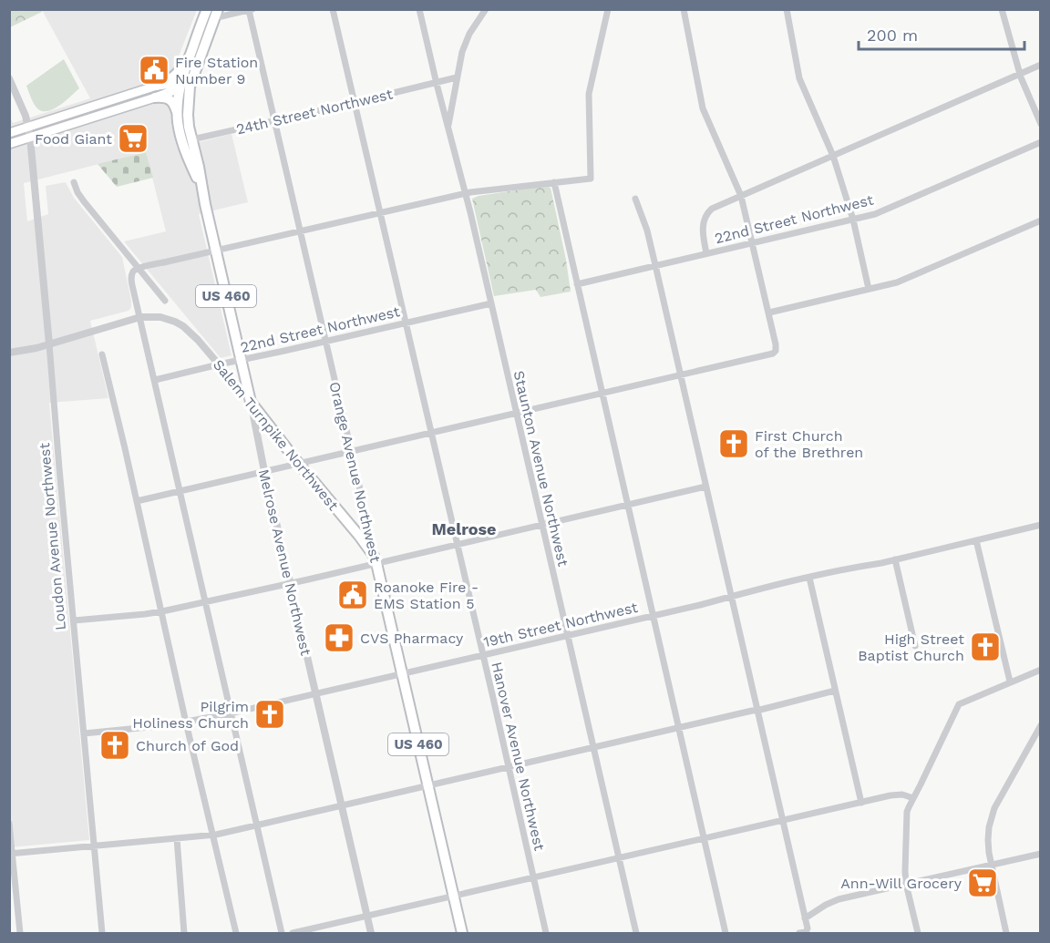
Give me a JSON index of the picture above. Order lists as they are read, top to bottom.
{
  "streets": {
    "main road": [
      "US 460",
      "Salem Turnpike Northwest",
      "Orange Avenue Northwest",
      "Melrose Avenue Northwest"
    ],
    "street": [
      "24th Street Northwest",
      "22nd Street Northwest",
      "Staunton Avenue Northwest",
      "Loudon Avenue Northwest",
      "19th Street Northwest",
      "Hanover Avenue Northwest"
    ]
  },
  "crossings": [
    ["24th Street Northwest", "Staunton Avenue Northwest"],
    ["24th Street Northwest", "Orange Avenue Northwest"],
    ["24th Street Northwest", "Melrose Avenue Northwest"],
    ["24th Street Northwest", "Hanover Avenue Northwest"],
    ["22nd Street Northwest", "Salem Turnpike Northwest"],
    ["22nd Street Northwest", "Staunton Avenue Northwest"],
    ["22nd Street Northwest", "Orange Avenue Northwest"],
    ["22nd Street Northwest", "Melrose Avenue Northwest"],
    ["22nd Street Northwest", "Hanover Avenue Northwest"],
    ["Salem Turnpike Northwest", "Orange Avenue Northwest"],
    ["Salem Turnpike Northwest", "Melrose Avenue Northwest"],
    ["Staunton Avenue Northwest", "19th Street Northwest"],
    ["Orange Avenue Northwest", "19th Street Northwest"],
    ["Loudon Avenue Northwest", "19th Street Northwest"],
    ["Melrose Avenue Northwest", "19th Street Northwest"],
    ["19th Street Northwest", "Hanover Avenue Northwest"]
  ],
  "districts": ["Melrose"],
  "places": {
    "public building": ["Fire Station Number 9", "Roanoke Fire - EMS Station 5"],
    "supermarket": ["Food Giant", "Ann-Will Grocery"],
    "church": [
      "First Church of the Brethren",
      "High Street Baptist Church",
      "Pilgrim Holiness Church",
      "Church of God"
    ],
    "pharmacy": ["CVS Pharmacy"]
  },
  "scale_bar": "200 m"
}
